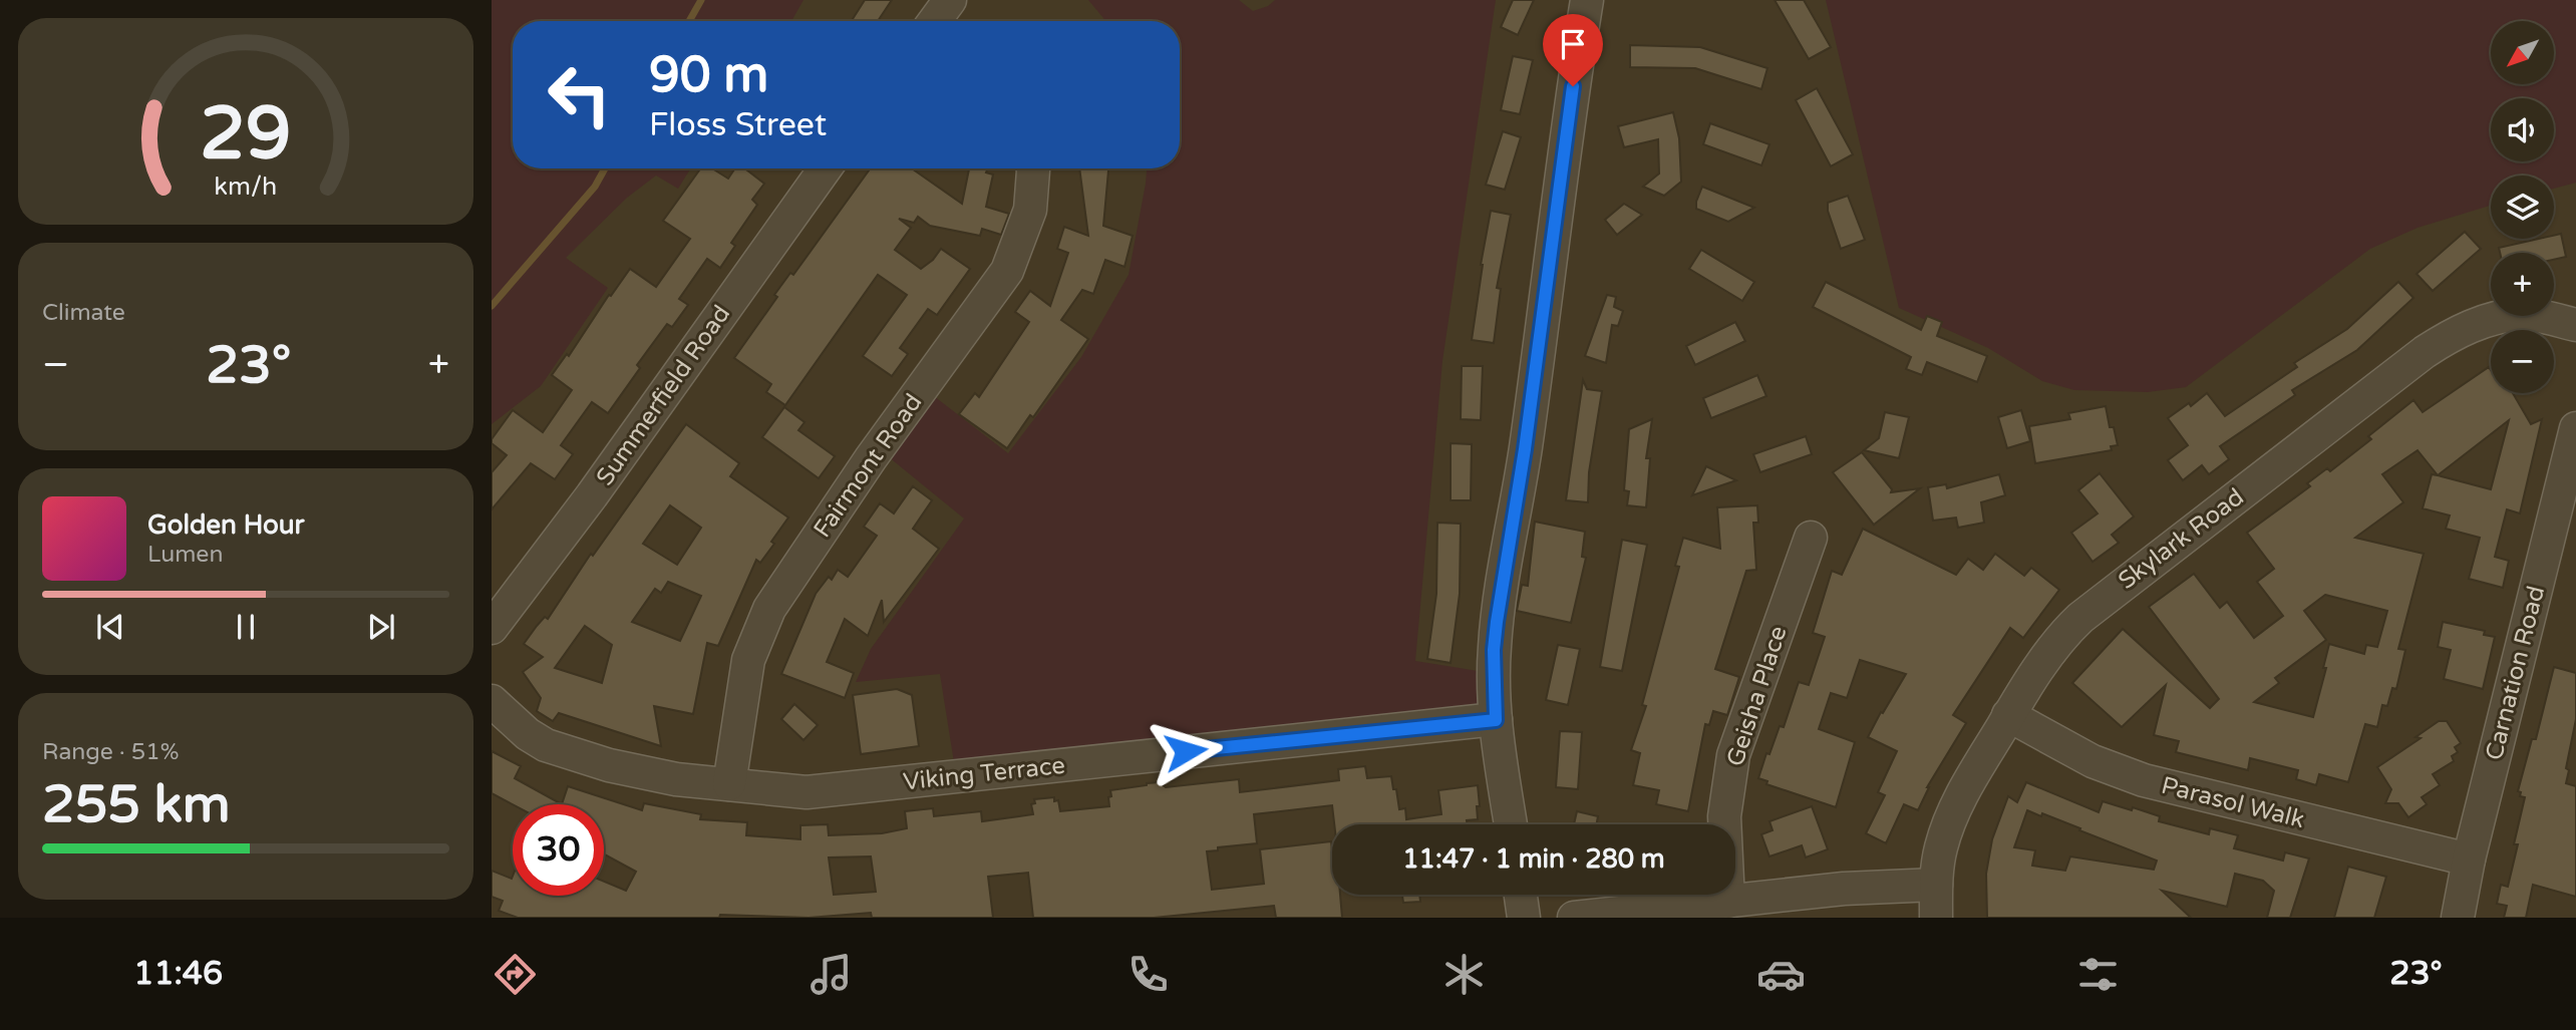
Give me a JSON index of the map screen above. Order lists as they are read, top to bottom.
{
  "streets": {
    "street": [
      "Summerfield Road",
      "Fairmont Road",
      "Skylark Road",
      "Carnation Road",
      "Geisha Place",
      "Viking Terrace",
      "Parasol Walk"
    ]
  },
  "crossings": [
    ["Fairmont Road", "Viking Terrace"],
    ["Skylark Road", "Parasol Walk"],
    ["Carnation Road", "Parasol Walk"]
  ],
  "north": "bottom left",
  "page": {
    "map_buttons": ["+", "−"],
    "turn": ["90 m", "Floss Street"],
    "tile": [
      "Climate",
      ["Range · 51%", "255 km"]
    ],
    "heat": ["−", "23°", "+"],
    "song": ["Golden Hour", "Lumen"],
    "limit": "30",
    "trip": "11:47 · 1 min · 280 m",
    "tabs": ["11:46", "23°"],
    "gauge": ["29", "km/h"]
  }
}
